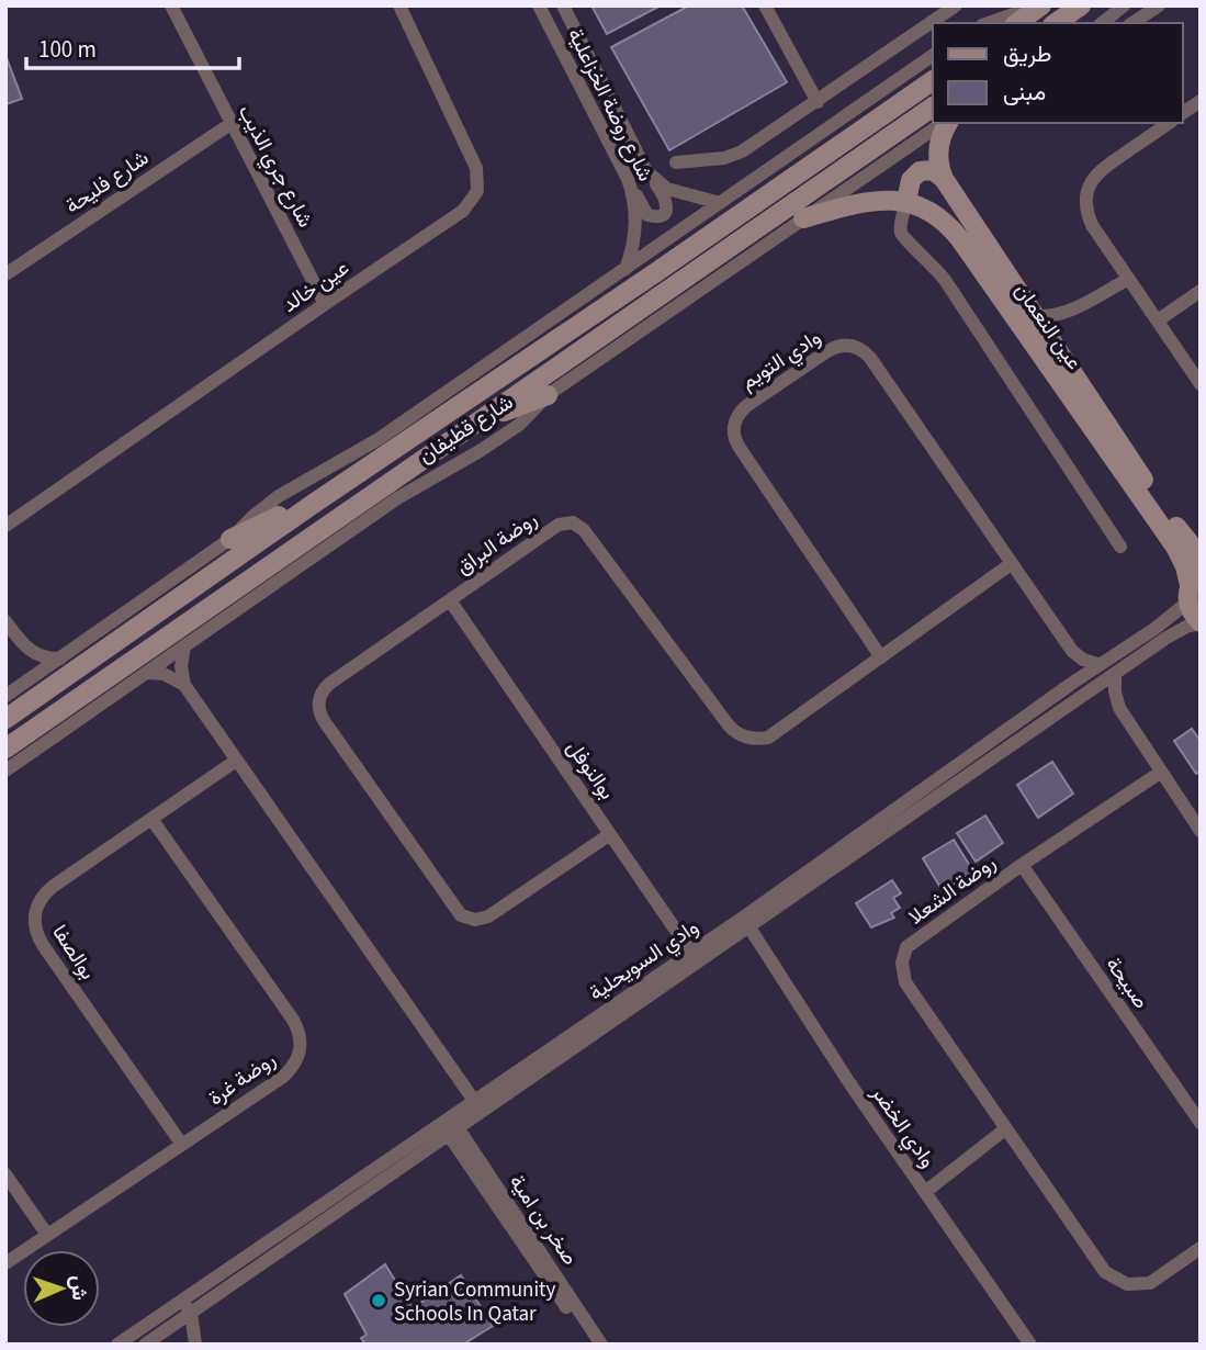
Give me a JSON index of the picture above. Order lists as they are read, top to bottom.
{
  "streets": {
    "street": [
      "شارع روضة الخزاعلية",
      "شارع جري الذيب",
      "شارع فليحة",
      "عين خالد",
      "عين النعمان",
      "وادي التويم",
      "شارع قطيفان",
      "روضة البراق",
      "بوالنوفل",
      "روضة الشعلا",
      "بوالصفا",
      "وادي السويحلية",
      "صبيحة",
      "روضة غرة",
      "وادي الخضر",
      "صخر بن امية"
    ]
  },
  "crossings": [
    ["شارع روضة الخزاعلية", "شارع قطيفان"],
    ["شارع جري الذيب", "شارع فليحة"],
    ["شارع جري الذيب", "عين خالد"],
    ["عين النعمان", "شارع قطيفان"],
    ["عين النعمان", "وادي السويحلية"],
    ["وادي التويم", "روضة البراق"],
    ["وادي التويم", "وادي السويحلية"],
    ["روضة البراق", "بوالنوفل"],
    ["بوالنوفل", "وادي السويحلية"],
    ["روضة الشعلا", "صبيحة"],
    ["بوالصفا", "روضة غرة"],
    ["وادي السويحلية", "وادي الخضر"],
    ["وادي السويحلية", "صخر بن امية"]
  ],
  "places": ["Syrian Community Schools In Qatar"],
  "legend": ["طريق", "مبنى"],
  "scale_bar": "100 m",
  "north": "right"
}
